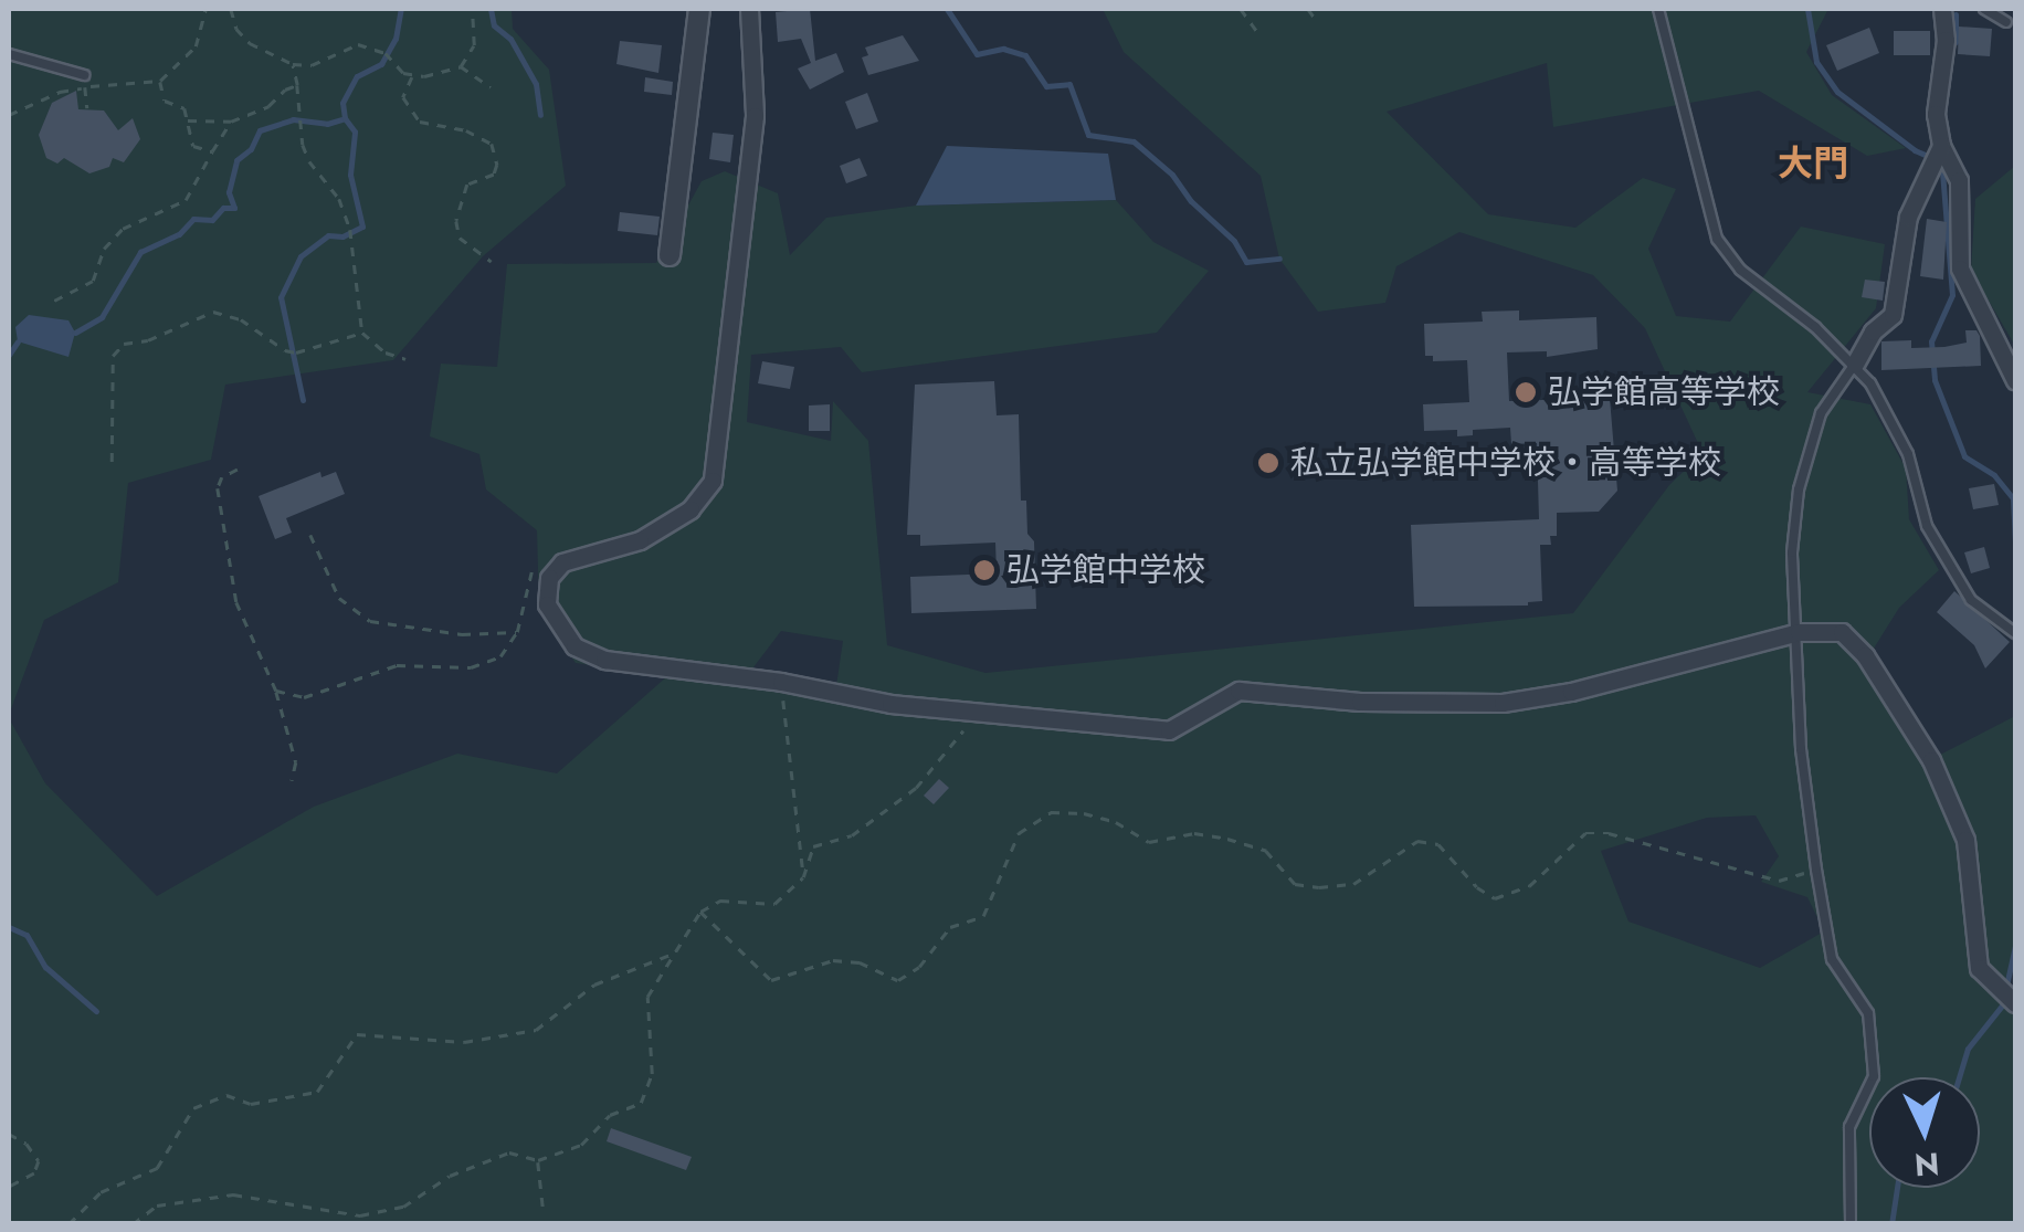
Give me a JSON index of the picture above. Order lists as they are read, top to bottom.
{
  "districts": ["大門"],
  "places": ["弘学館高等学校", "私立弘学館中学校・高等学校", "弘学館中学校"],
  "north": "bottom"
}
